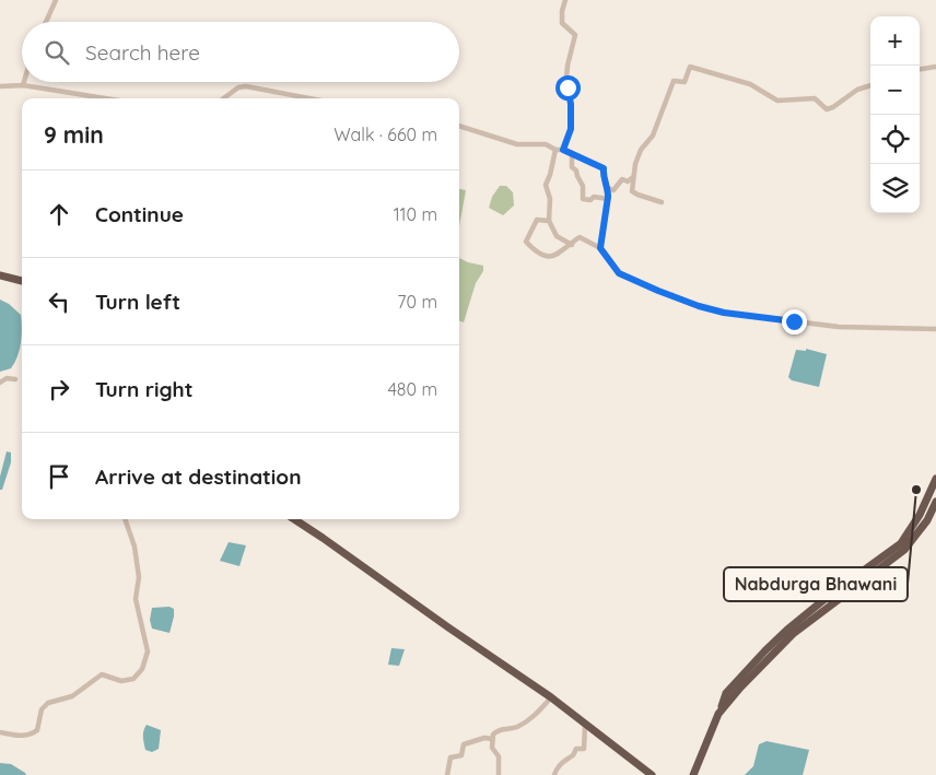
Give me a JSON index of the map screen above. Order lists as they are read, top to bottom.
{
  "places": ["Nabdurga Bhawani"],
  "page": {
    "map_buttons": ["+", "−"],
    "search": "Search here",
    "heading": ["9 min", "Walk · 660 m"],
    "list": [
      ["Continue", "110 m"],
      ["Turn left", "70 m"],
      ["Turn right", "480 m"],
      "Arrive at destination"
    ]
  }
}
